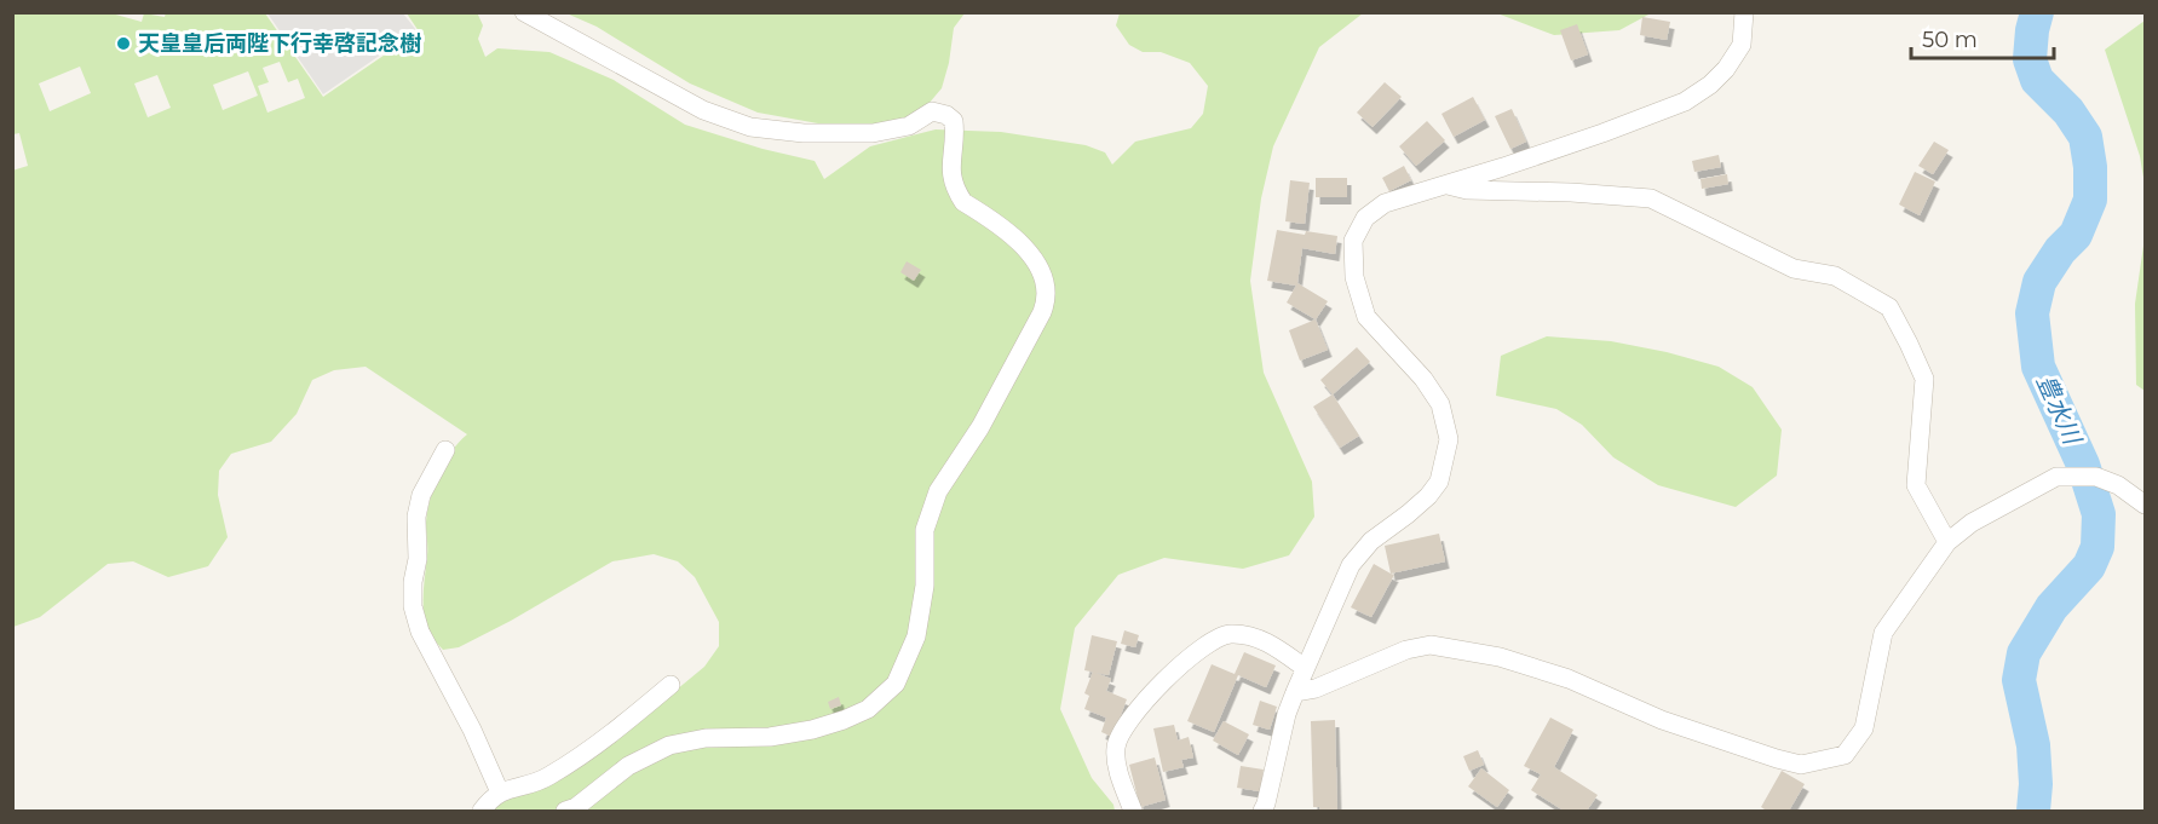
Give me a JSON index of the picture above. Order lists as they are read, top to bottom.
{
  "water": ["豊水川"],
  "places": ["天皇皇后両陛下行幸啓記念樹"],
  "scale_bar": "50 m"
}
